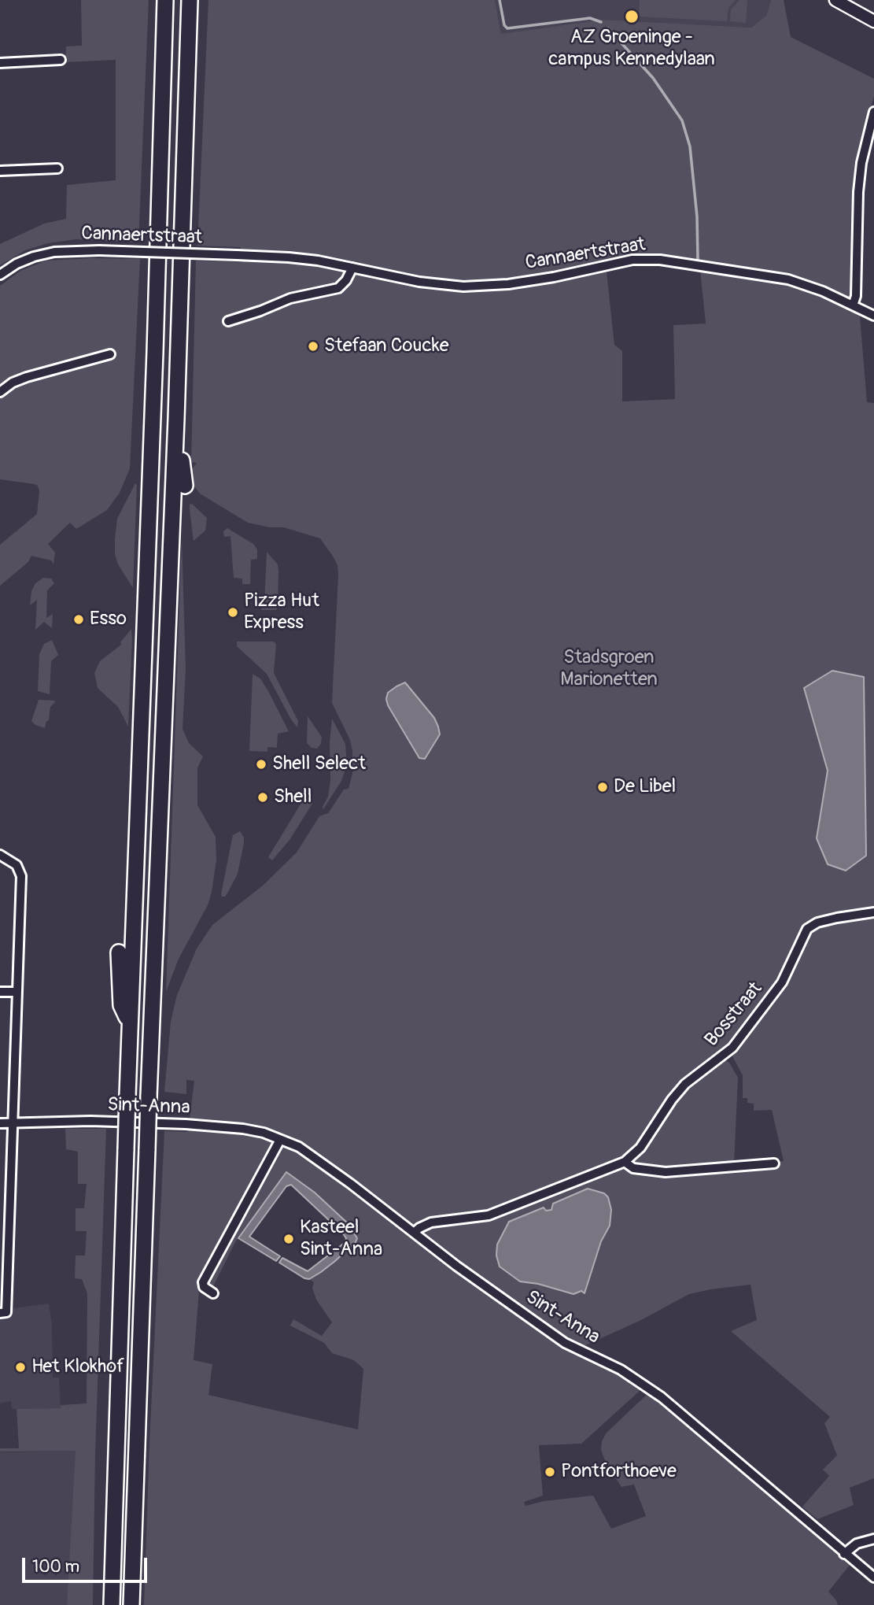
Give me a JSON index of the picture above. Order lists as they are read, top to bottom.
{
  "streets": {
    "street": ["Cannaertstraat", "Bosstraat", "Sint-Anna"]
  },
  "crossings": [
    ["Bosstraat", "Sint-Anna"]
  ],
  "parks": ["Stadsgroen Marionetten"],
  "places": [
    "AZ Groeninge - campus Kennedylaan",
    "Stefaan Coucke",
    "Pizza Hut Express",
    "Esso",
    "Shell Select",
    "De Libel",
    "Shell",
    "Kasteel Sint-Anna",
    "Het Klokhof",
    "Pontforthoeve"
  ],
  "scale_bar": "100 m"
}
